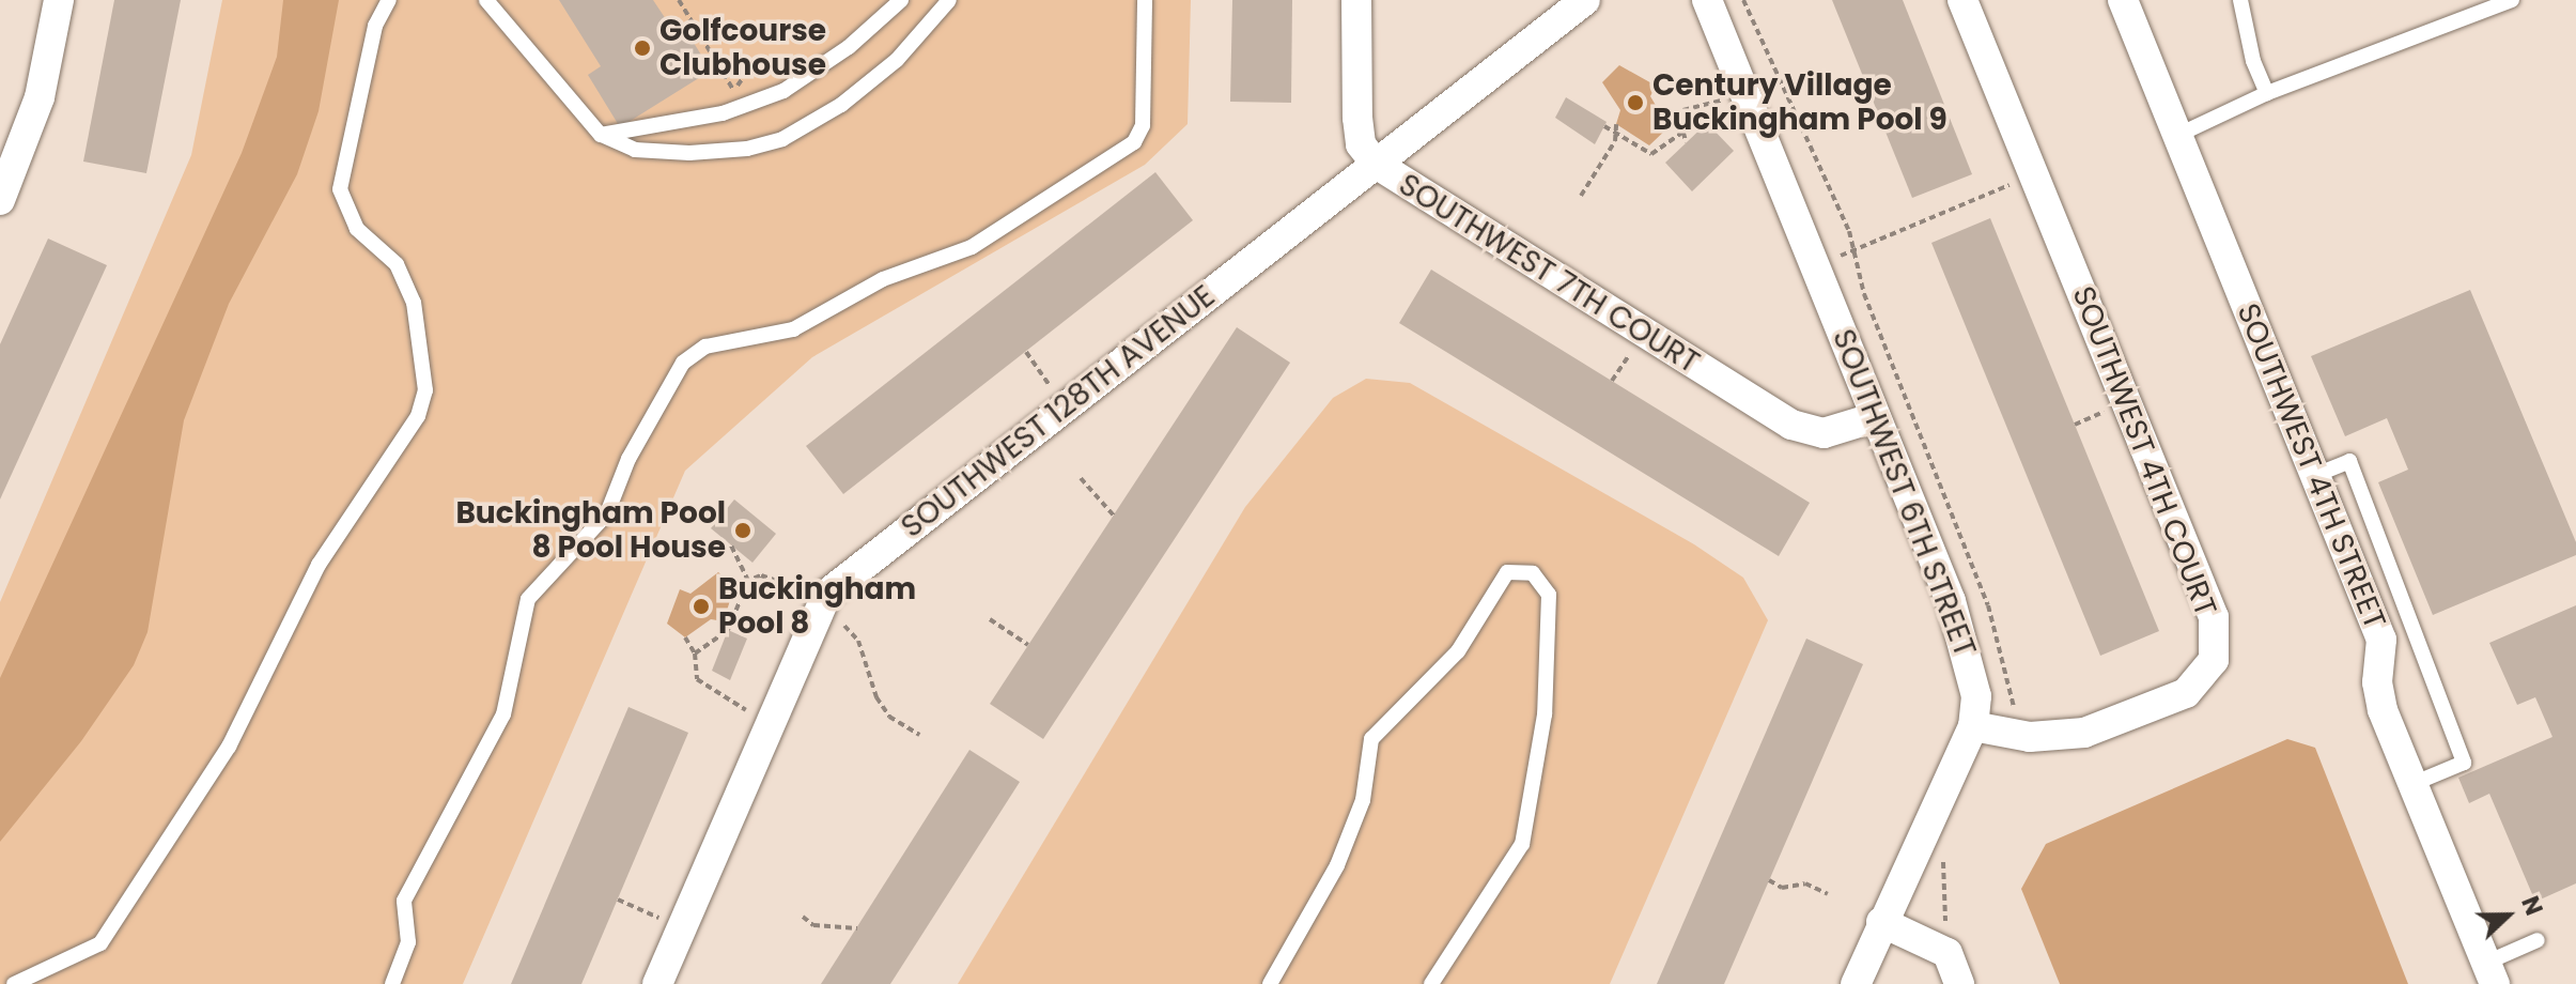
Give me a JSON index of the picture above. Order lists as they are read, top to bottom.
{
  "streets": {
    "street": [
      "SOUTHWEST 7TH COURT",
      "SOUTHWEST 128TH AVENUE",
      "SOUTHWEST 4TH COURT",
      "SOUTHWEST 4TH STREET",
      "SOUTHWEST 6TH STREET"
    ]
  },
  "crossings": [
    ["SOUTHWEST 7TH COURT", "SOUTHWEST 128TH AVENUE"],
    ["SOUTHWEST 7TH COURT", "SOUTHWEST 6TH STREET"],
    ["SOUTHWEST 4TH COURT", "SOUTHWEST 6TH STREET"]
  ],
  "places": [
    "Golfcourse Clubhouse",
    "Century Village Buckingham Pool 9",
    "Buckingham Pool 8 Pool House",
    "Buckingham Pool 8"
  ],
  "north": "right"
}
